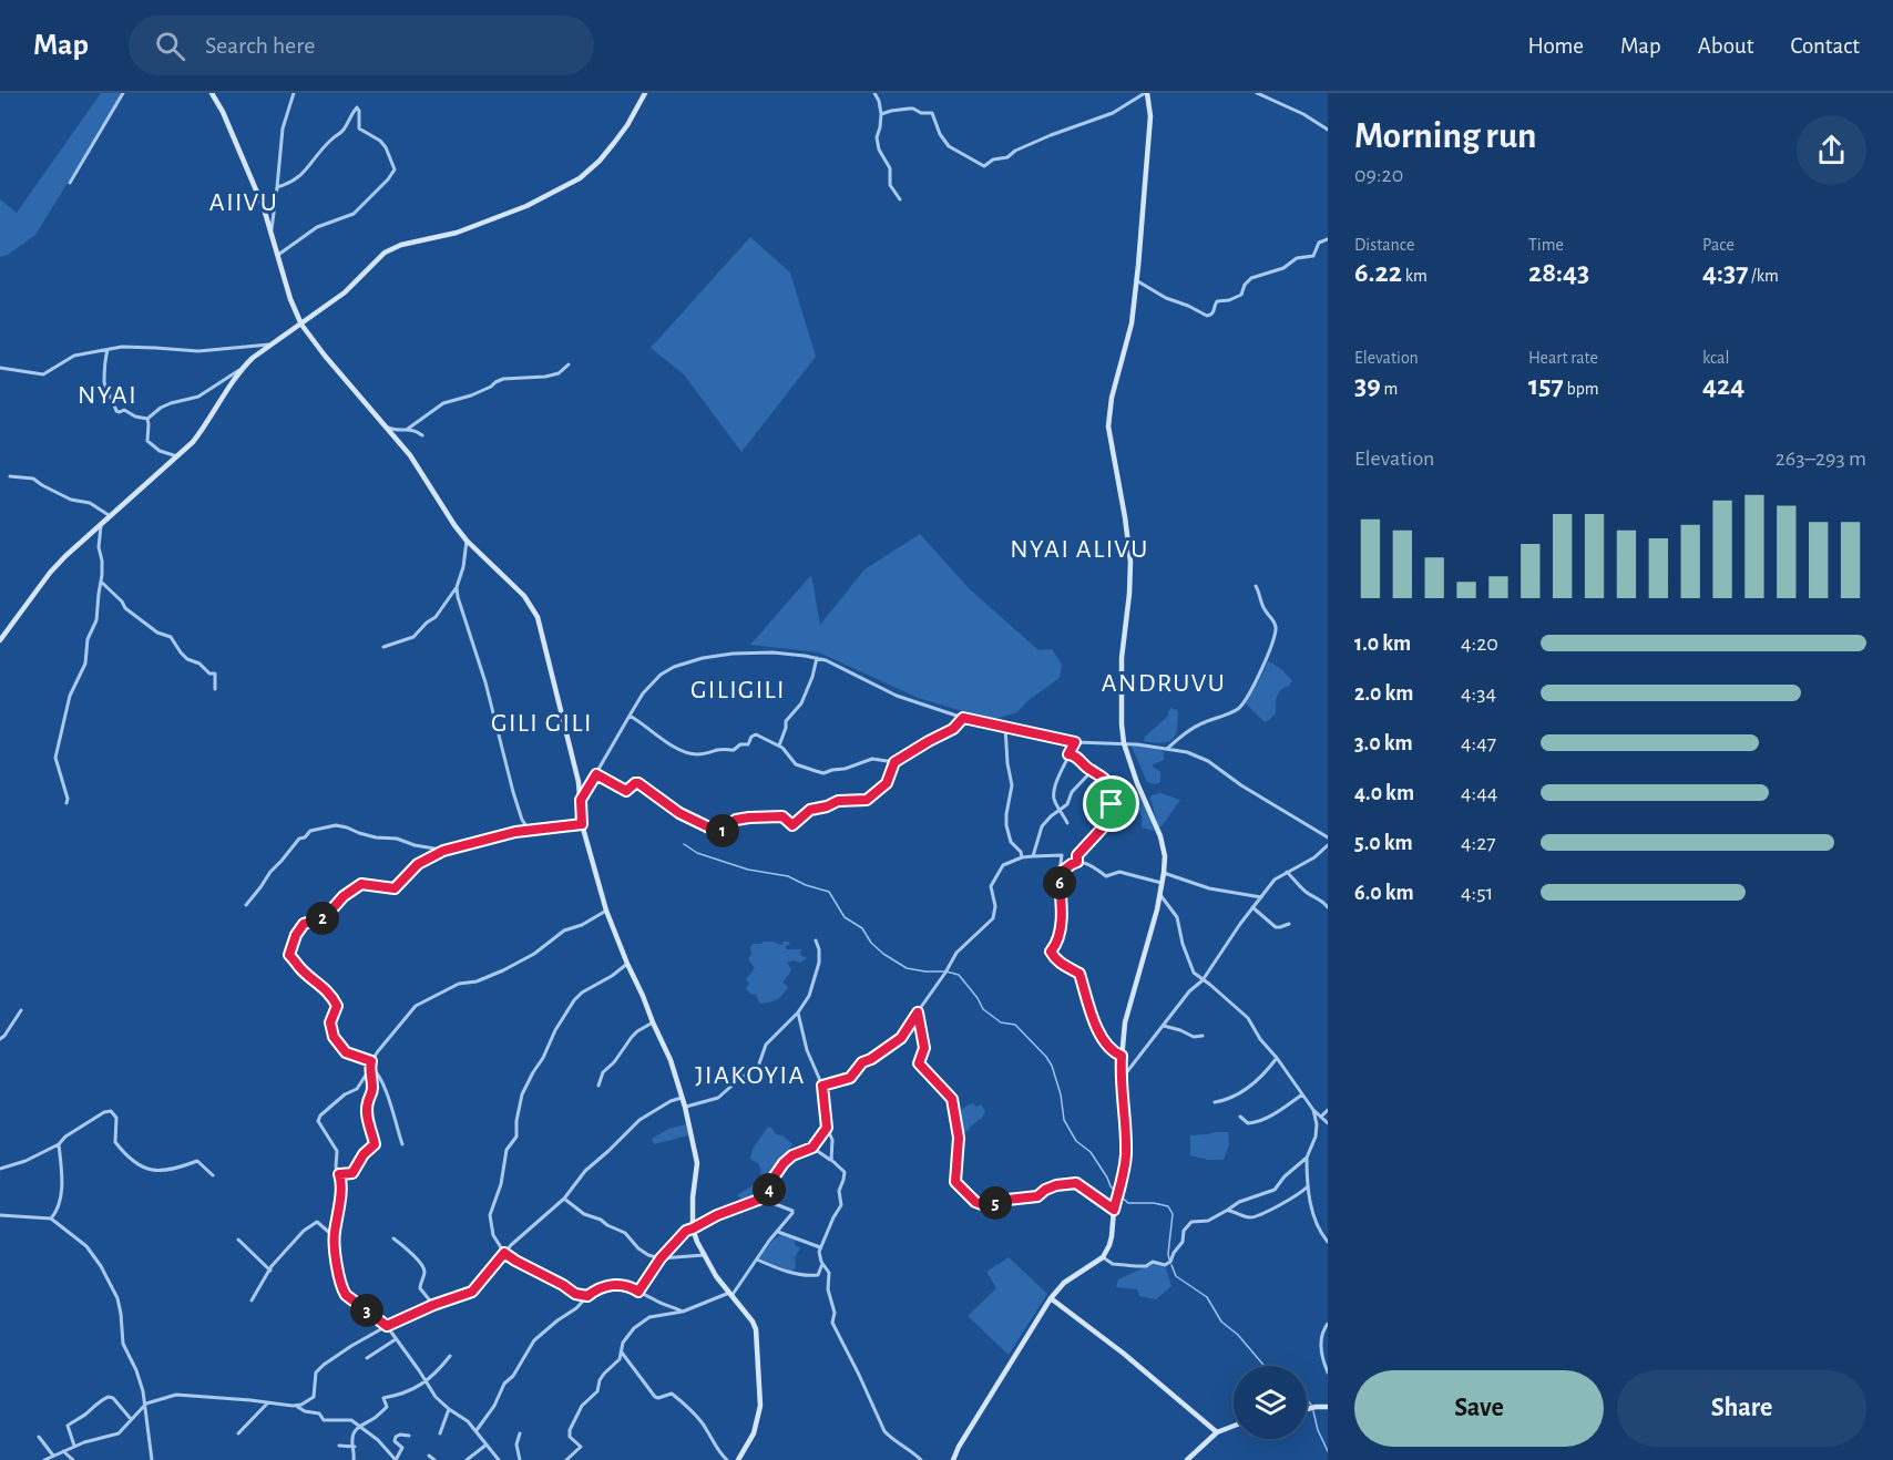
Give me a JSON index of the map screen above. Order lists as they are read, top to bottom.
{
  "districts": [
    "AIIVU",
    "NYAI",
    "NYAI ALIVU",
    "ANDRUVU",
    "GILIGILI",
    "GILI GILI",
    "JIAKOYIA"
  ],
  "page": {
    "header": "Map",
    "search": "Search here",
    "nav": [
      "Home",
      "Map",
      "About",
      "Contact"
    ],
    "heading": ["Morning run", "09:20"],
    "stats": [
      ["Distance", "6.22 km"],
      ["Time", "28:43"],
      ["Pace", "4:37 /km"],
      ["Elevation", "39 m"],
      ["Heart rate", "157 bpm"],
      ["kcal", "424"]
    ],
    "chart": ["Elevation", "263–293 m"],
    "list": [
      {
        "name": "1.0 km",
        "note": "4:20"
      },
      {
        "name": "2.0 km",
        "note": "4:34"
      },
      {
        "name": "3.0 km",
        "note": "4:47"
      },
      {
        "name": "4.0 km",
        "note": "4:44"
      },
      {
        "name": "5.0 km",
        "note": "4:27"
      },
      {
        "name": "6.0 km",
        "note": "4:51"
      }
    ],
    "pins": [
      "1",
      "6",
      "2",
      "4",
      "5",
      "3"
    ],
    "buttons": ["Save", "Share"]
  }
}
